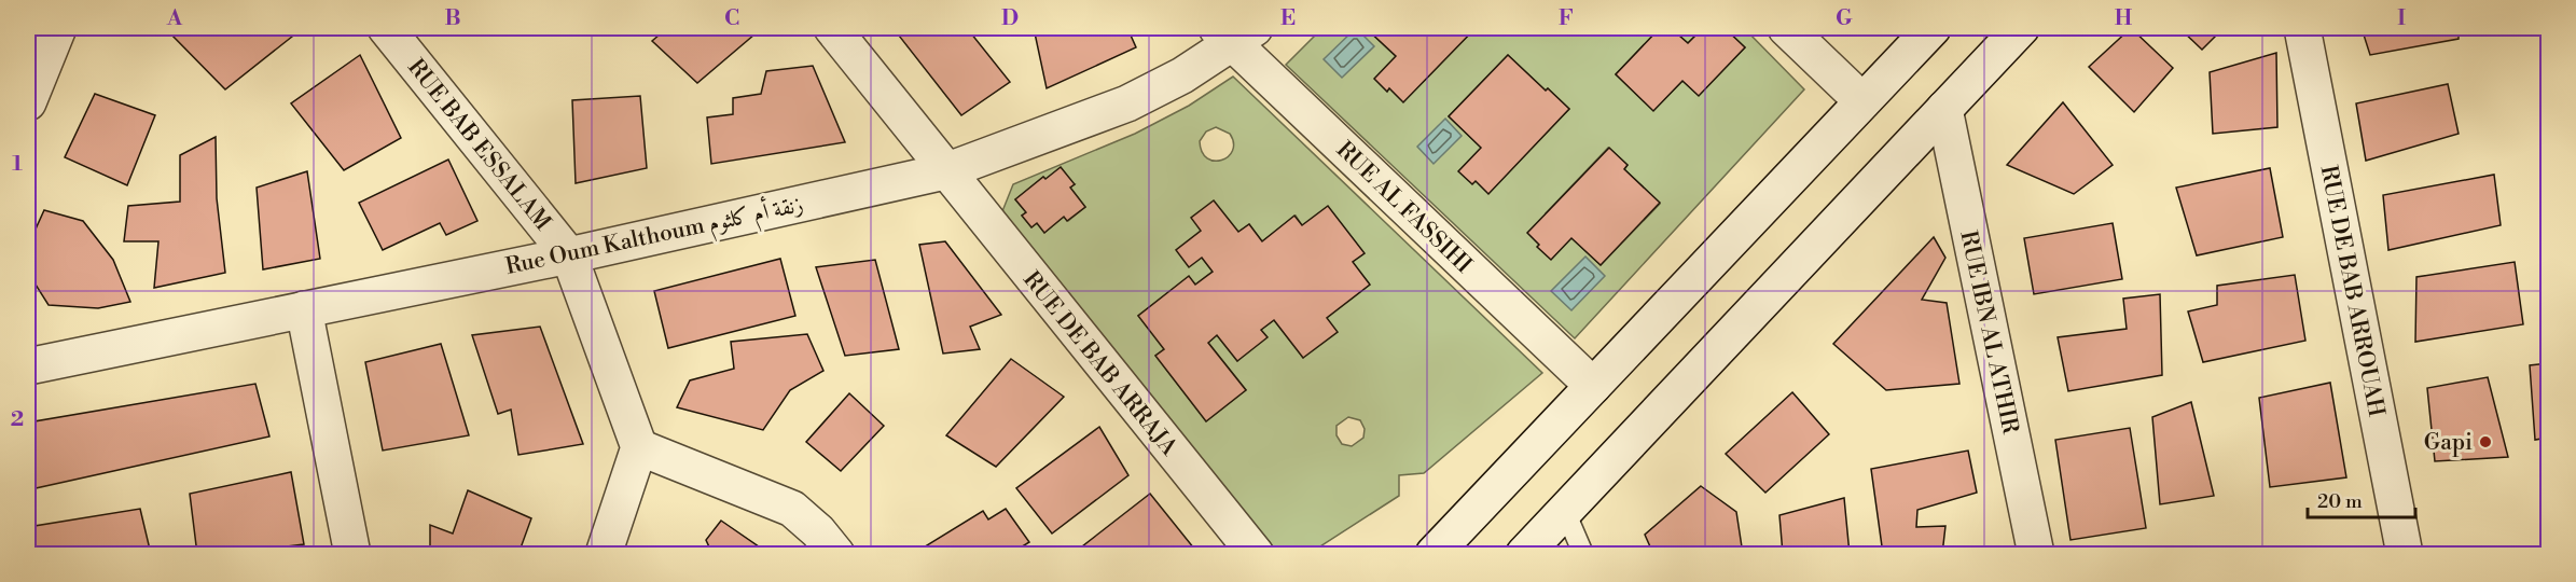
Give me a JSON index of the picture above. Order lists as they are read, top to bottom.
{
  "streets": {
    "street": [
      "RUE BAB ESSALAM",
      "RUE AL FASSIHI",
      "Rue Oum Kalthoum زنقة أم كلثوم",
      "RUE DE BAB ARROUAH",
      "RUE IBN AL ATHIR",
      "RUE DE BAB ARRAJA"
    ]
  },
  "crossings": [
    ["RUE BAB ESSALAM", "Rue Oum Kalthoum زنقة أم كلثوم"],
    ["RUE AL FASSIHI", "Rue Oum Kalthoum زنقة أم كلثوم"],
    ["Rue Oum Kalthoum زنقة أم كلثوم", "RUE DE BAB ARRAJA"]
  ],
  "places": ["Gapi"],
  "scale_bar": "20 m",
  "grid": {
    "columns": [
      "A",
      "B",
      "C",
      "D",
      "E",
      "F",
      "G",
      "H",
      "I"
    ],
    "rows": ["1", "2"]
  }
}
